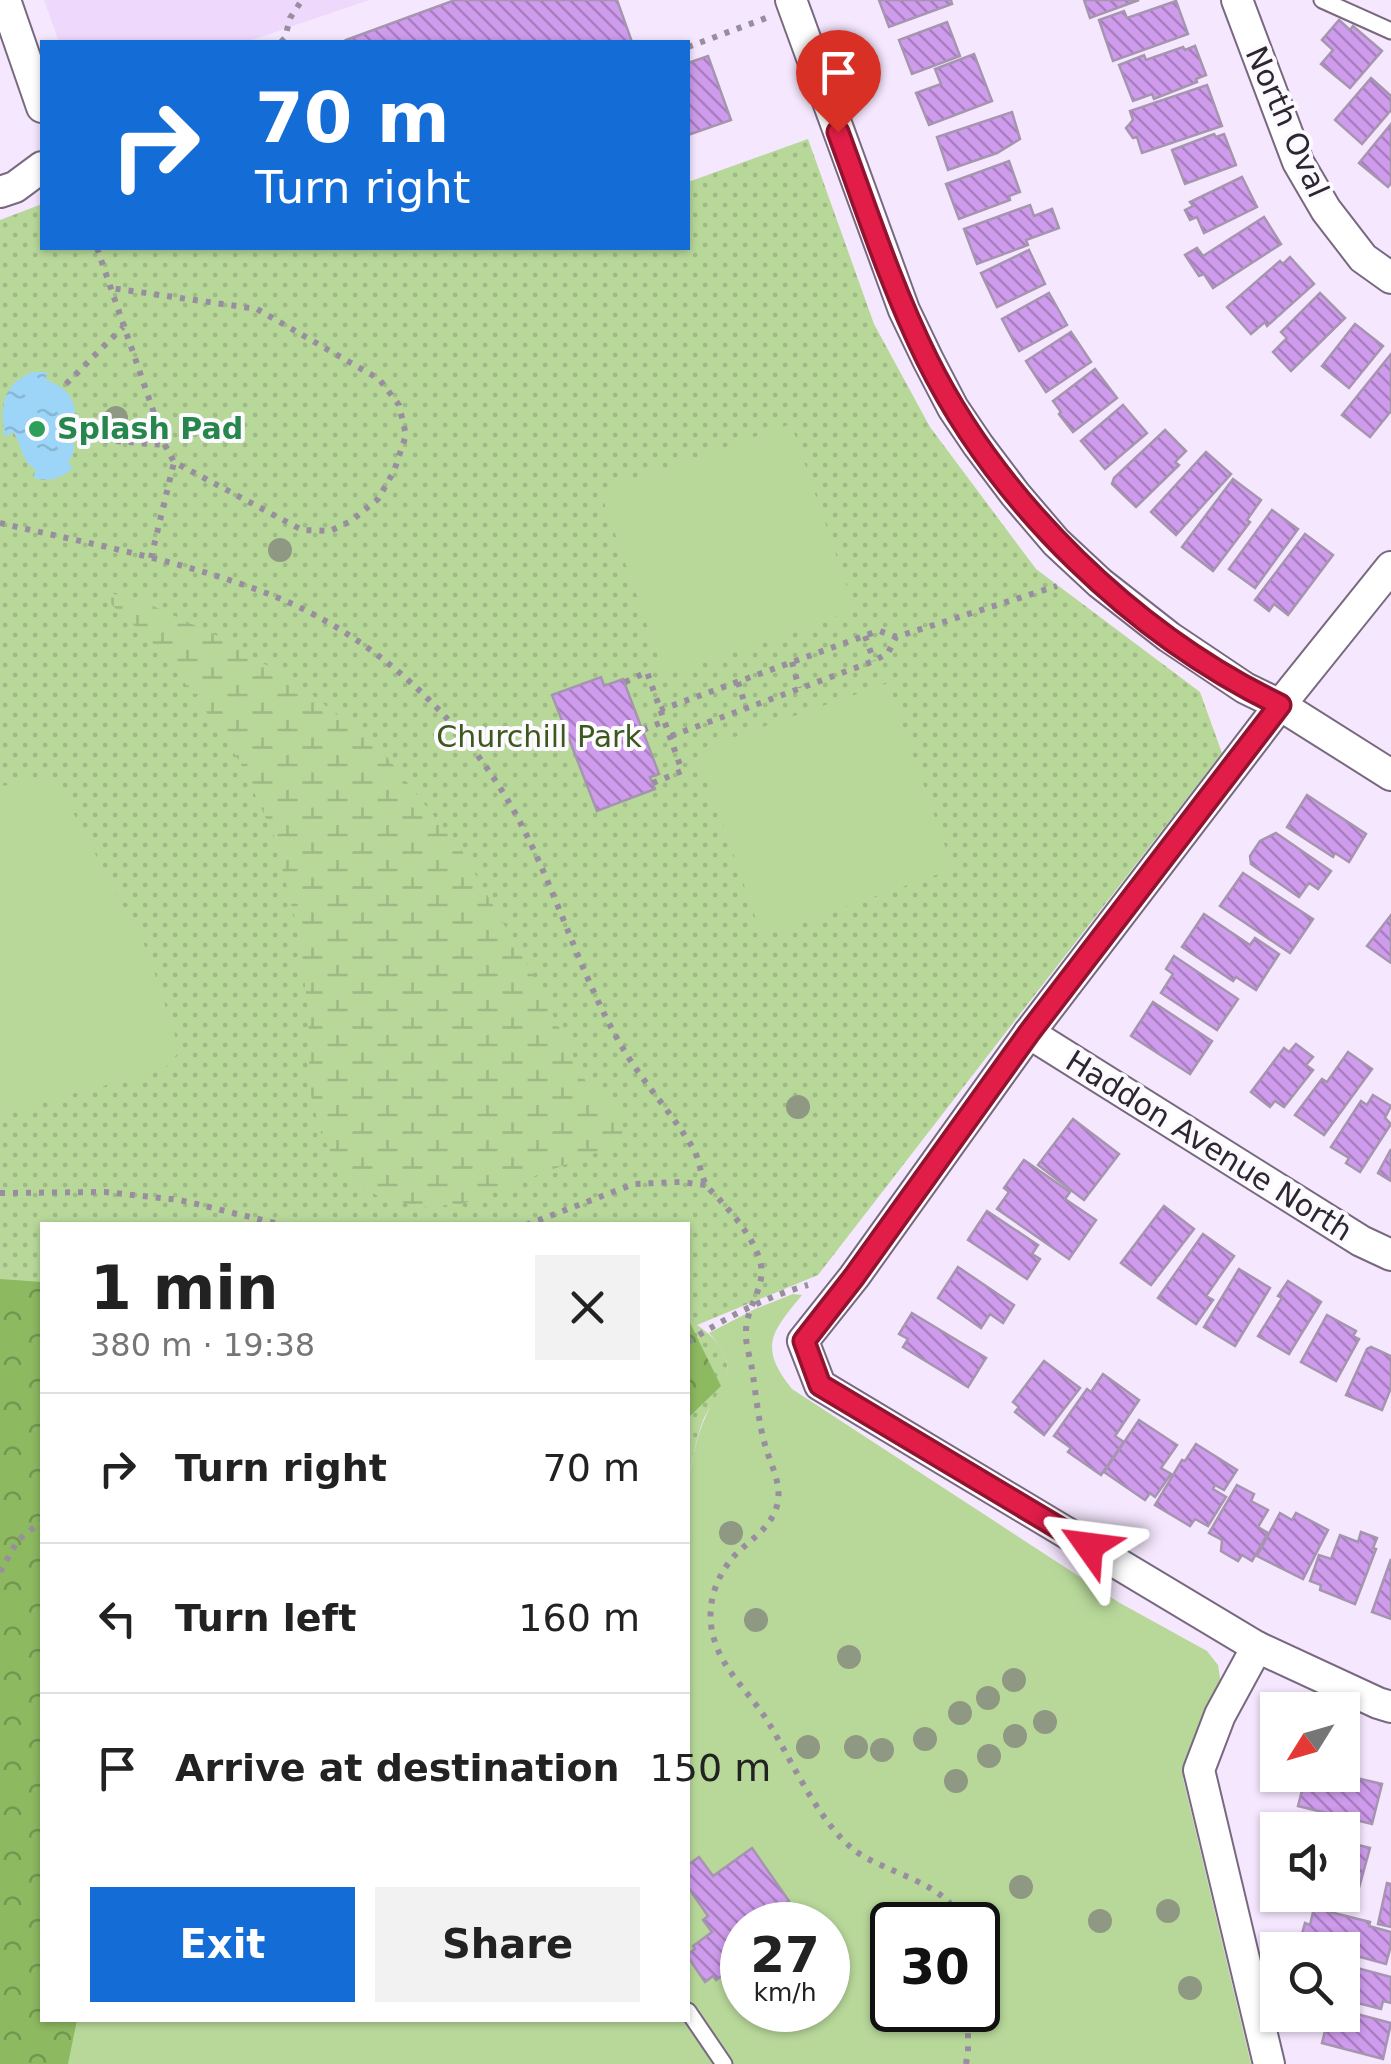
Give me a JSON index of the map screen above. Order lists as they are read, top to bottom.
{
  "streets": {
    "street": ["North Oval", "Haddon Avenue North"]
  },
  "parks": ["Churchill Park"],
  "places": ["Splash Pad"],
  "north": "bottom left",
  "page": {
    "turn": ["70 m", "Turn right"],
    "heading": ["1 min", "380 m · 19:38"],
    "list": [
      {
        "name": "Turn right",
        "value": "70 m"
      },
      {
        "name": "Turn left",
        "value": "160 m"
      },
      {
        "name": "Arrive at destination",
        "value": "150 m"
      }
    ],
    "buttons": ["Exit", "Share"],
    "speed": "27 km/h",
    "limit": "30"
  }
}
